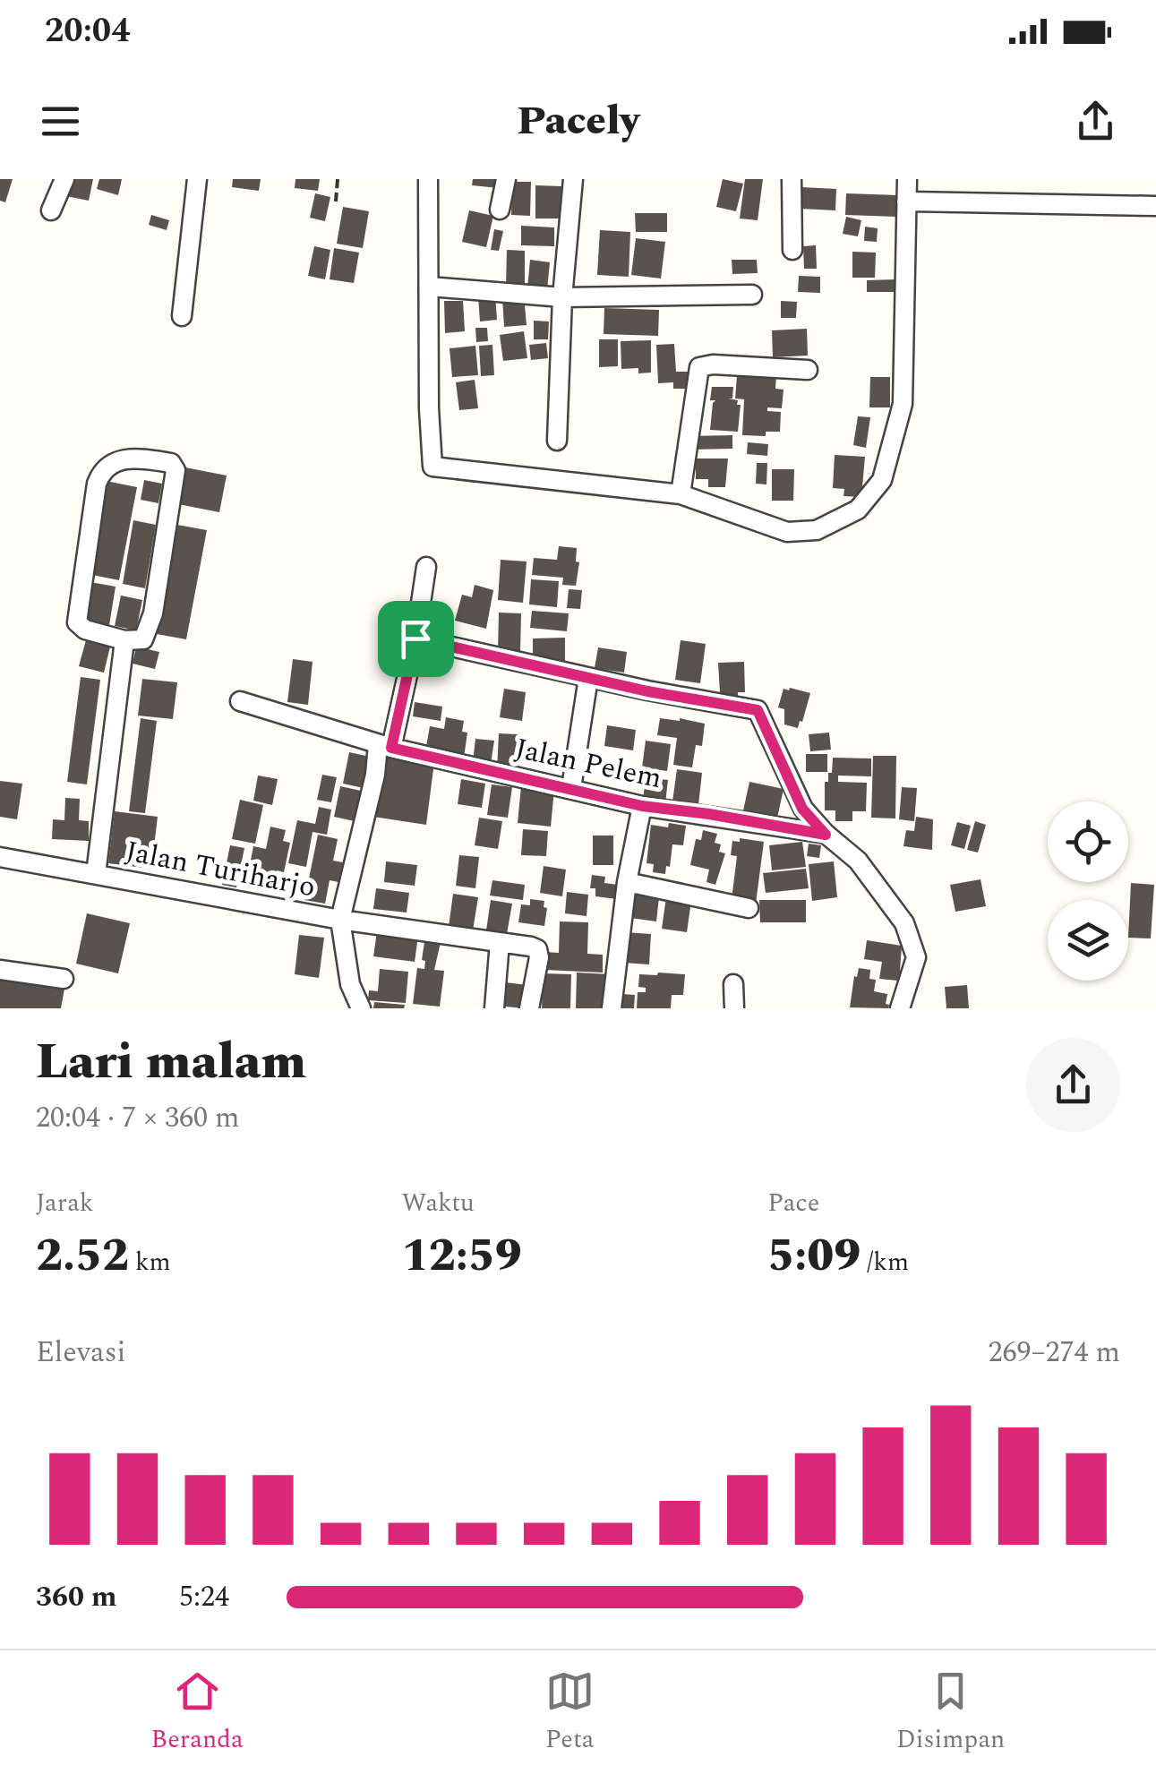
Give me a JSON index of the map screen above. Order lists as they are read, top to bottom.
{
  "streets": {
    "street": ["Jalan Pelem", "Jalan Turiharjo"]
  },
  "page": {
    "status": "20:04",
    "header": "Pacely",
    "heading": ["Lari malam", "20:04 · 7 × 360 m"],
    "stats": [
      ["Jarak", "2.52 km"],
      ["Waktu", "12:59"],
      ["Pace", "5:09 /km"]
    ],
    "chart": ["Elevasi", "269–274 m"],
    "list": [
      {
        "name": "360 m",
        "note": "5:24"
      }
    ],
    "tabs": ["Beranda", "Peta", "Disimpan"]
  }
}
